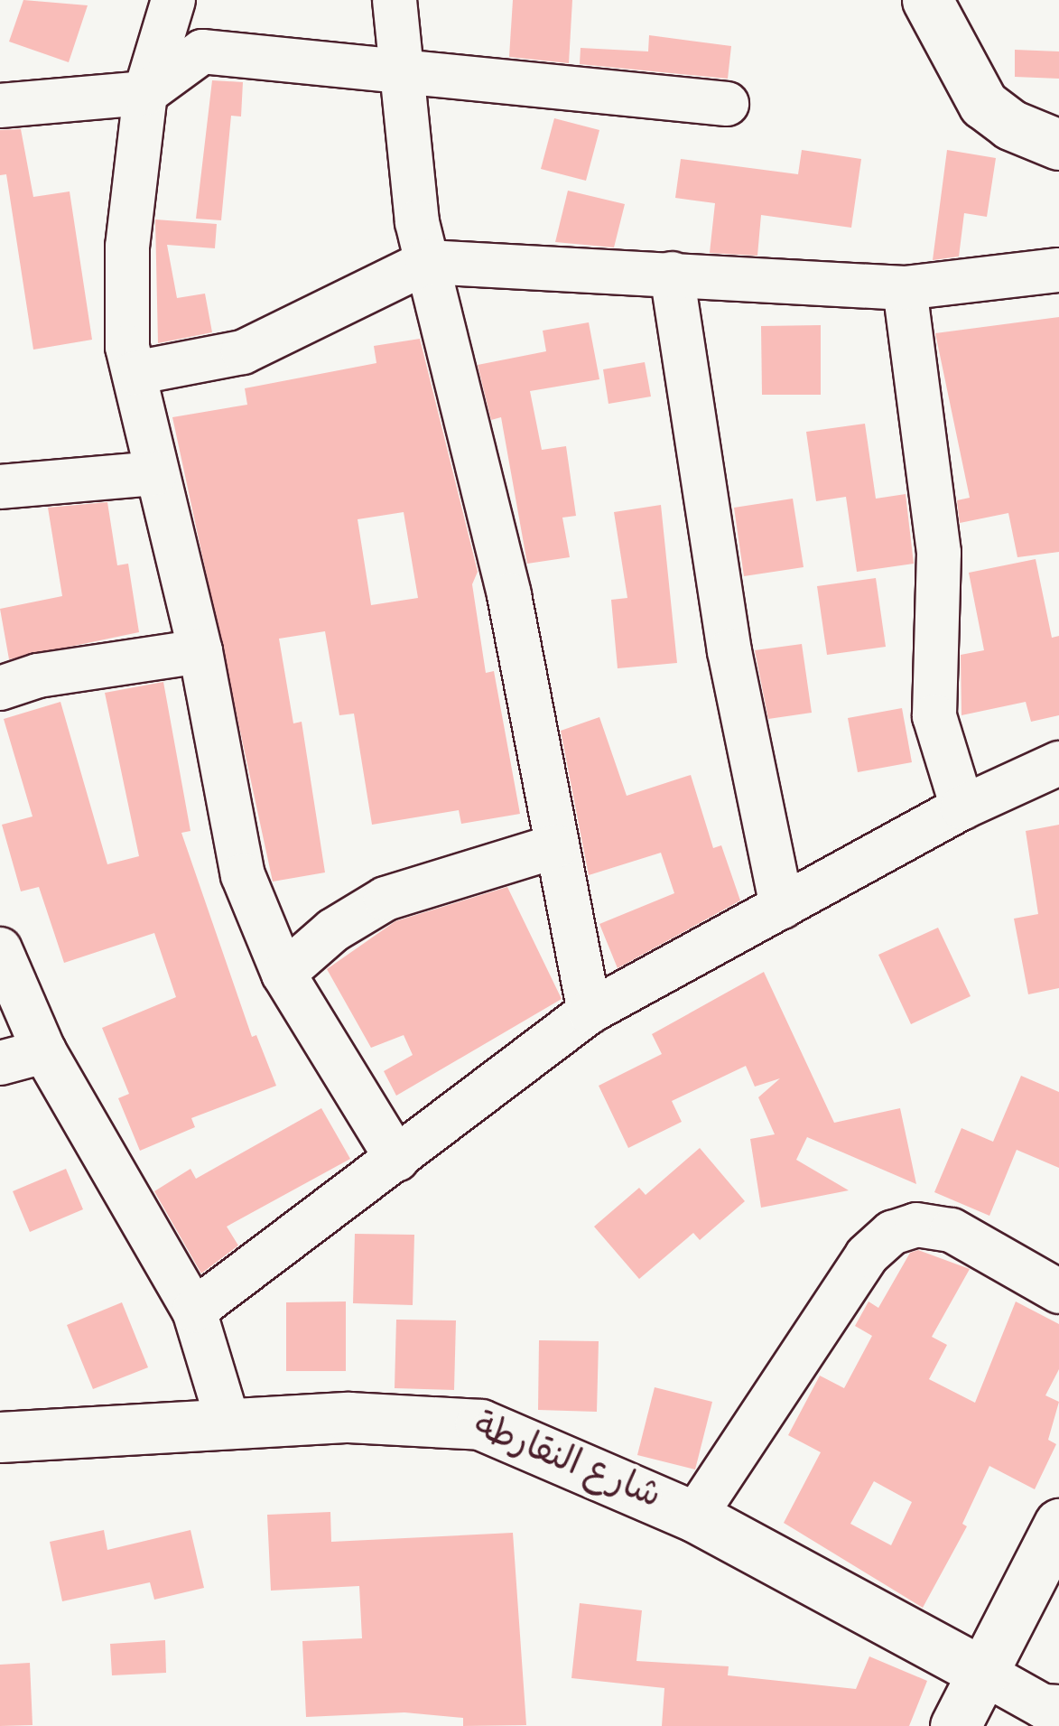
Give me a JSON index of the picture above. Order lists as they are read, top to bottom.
{
  "streets": {
    "main road": ["شارع النقارطة"]
  }
}
